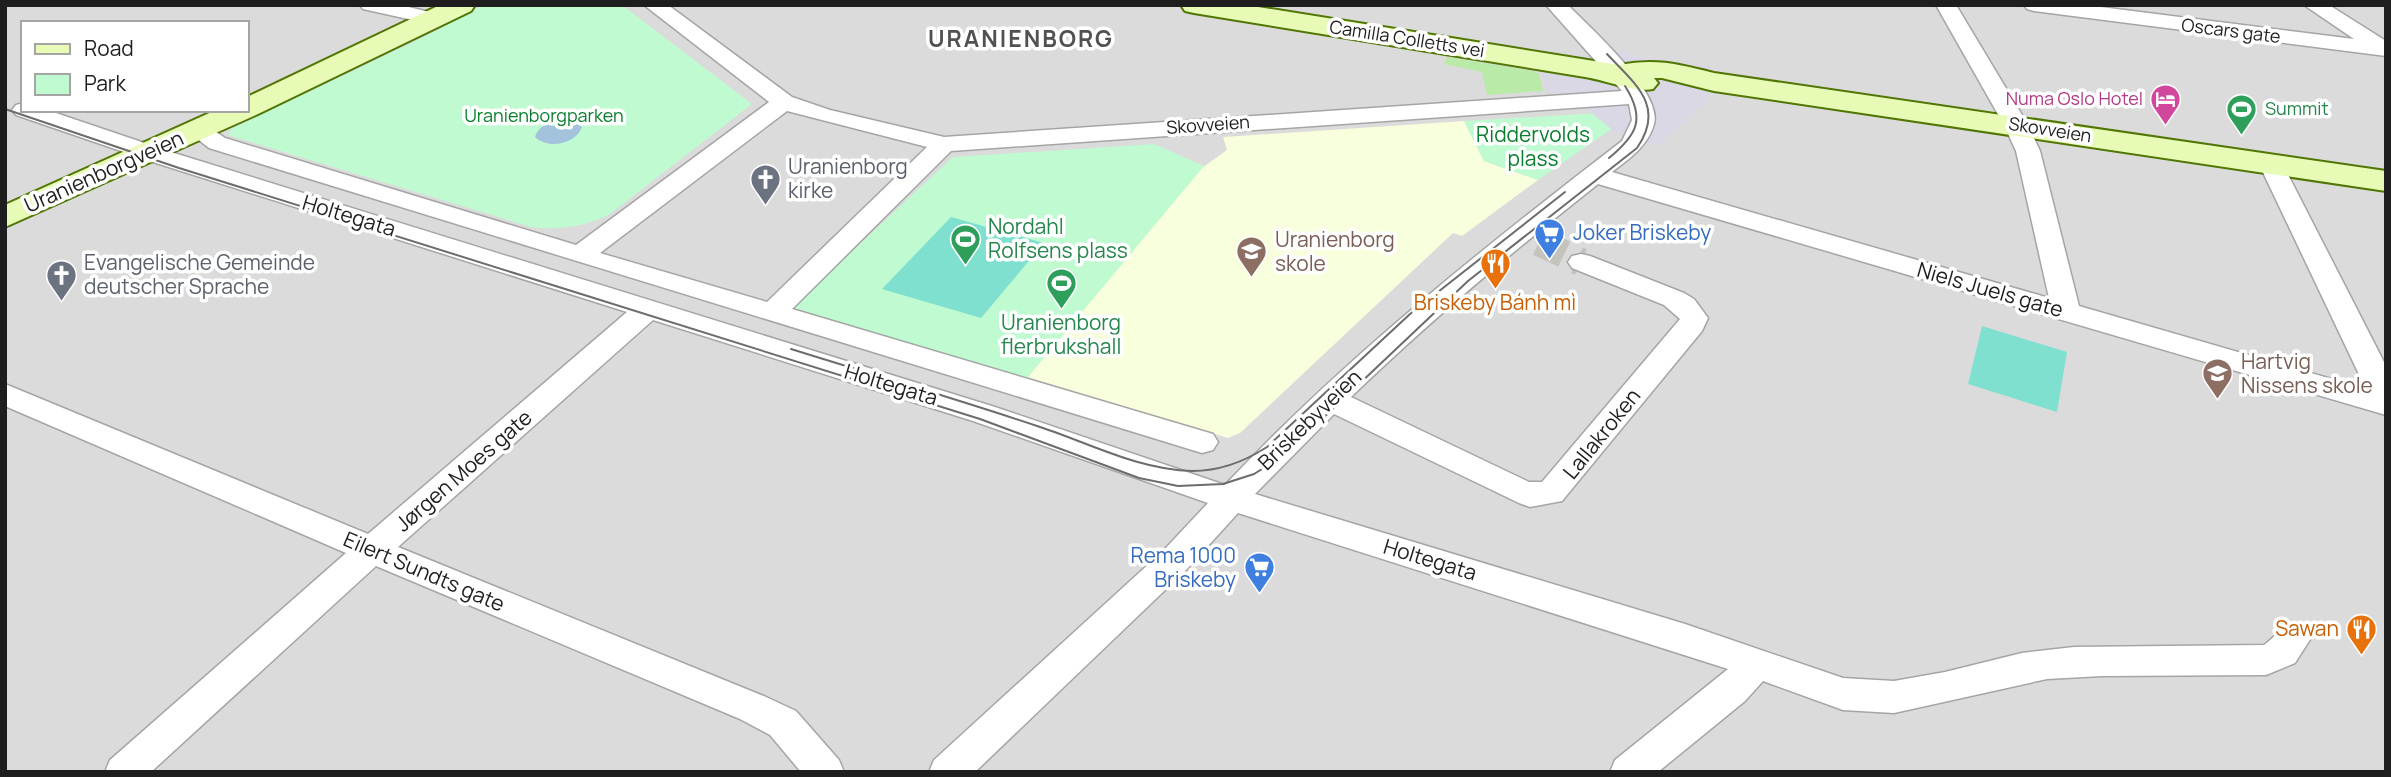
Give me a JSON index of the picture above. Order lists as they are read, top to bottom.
{
  "streets": {
    "street": [
      "Oscars gate",
      "Camilla Colletts vei",
      "Skovveien",
      "Uranienborgveien",
      "Holtegata",
      "Niels Juels gate",
      "Briskebyveien",
      "Lallakroken",
      "Jørgen Moes gate",
      "Eilert Sundts gate"
    ]
  },
  "crossings": [
    ["Camilla Colletts vei", "Skovveien"],
    ["Camilla Colletts vei", "Briskebyveien"],
    ["Skovveien", "Briskebyveien"],
    ["Uranienborgveien", "Holtegata"],
    ["Holtegata", "Briskebyveien"],
    ["Holtegata", "Jørgen Moes gate"],
    ["Niels Juels gate", "Briskebyveien"],
    ["Briskebyveien", "Lallakroken"],
    ["Jørgen Moes gate", "Eilert Sundts gate"]
  ],
  "districts": ["URANIENBORG"],
  "parks": ["Uranienborgparken", "Riddervolds plass"],
  "places": {
    "hotel": ["Numa Oslo Hotel"],
    "sports": ["Summit", "Nordahl Rolfsens plass", "Uranienborg flerbrukshall"],
    "church": ["Uranienborg kirke", "Evangelische Gemeinde deutscher Sprache"],
    "supermarket": ["Joker Briskeby", "Rema 1000 Briskeby"],
    "school or university": ["Uranienborg skole", "Hartvig Nissens skole"],
    "restaurant": ["Briskeby Bánh mì", "Sawan"]
  },
  "legend": ["Road", "Park"]
}
